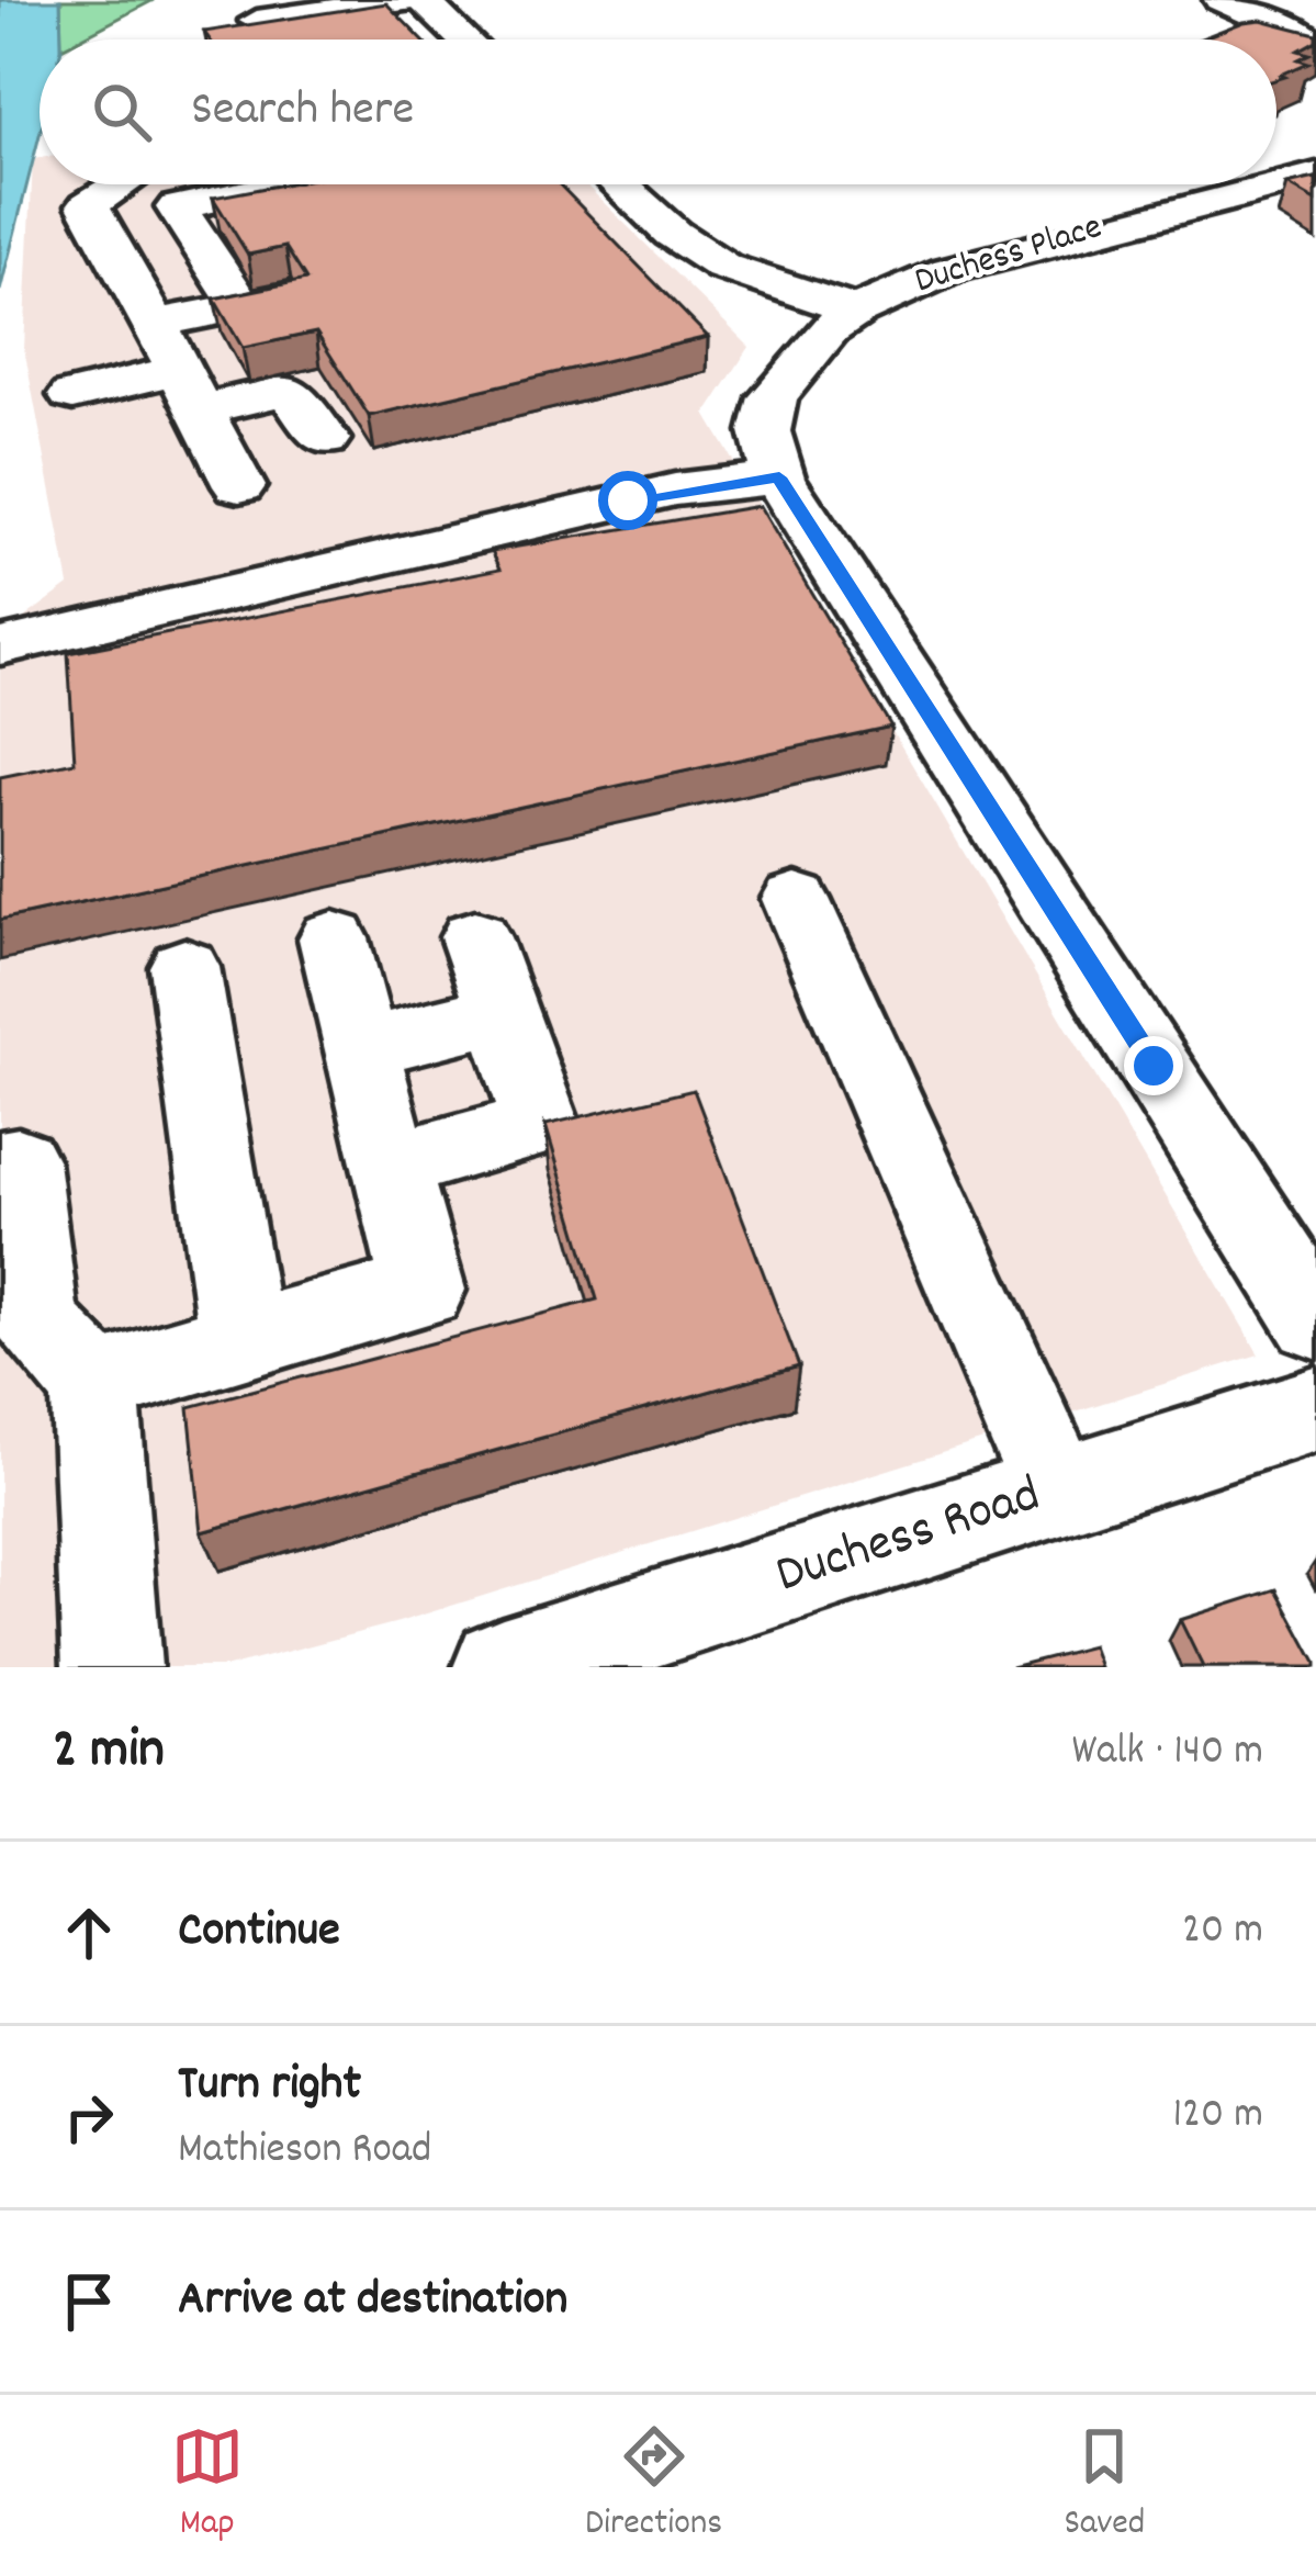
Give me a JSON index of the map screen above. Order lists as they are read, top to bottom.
{
  "streets": {
    "street": ["Duchess Place", "Duchess Road"]
  },
  "page": {
    "search": "Search here",
    "heading": ["2 min", "Walk · 140 m"],
    "list": [
      ["Continue", "20 m"],
      ["Turn right", "Mathieson Road", "120 m"],
      "Arrive at destination"
    ],
    "nav": ["Map", "Directions", "Saved"]
  }
}
